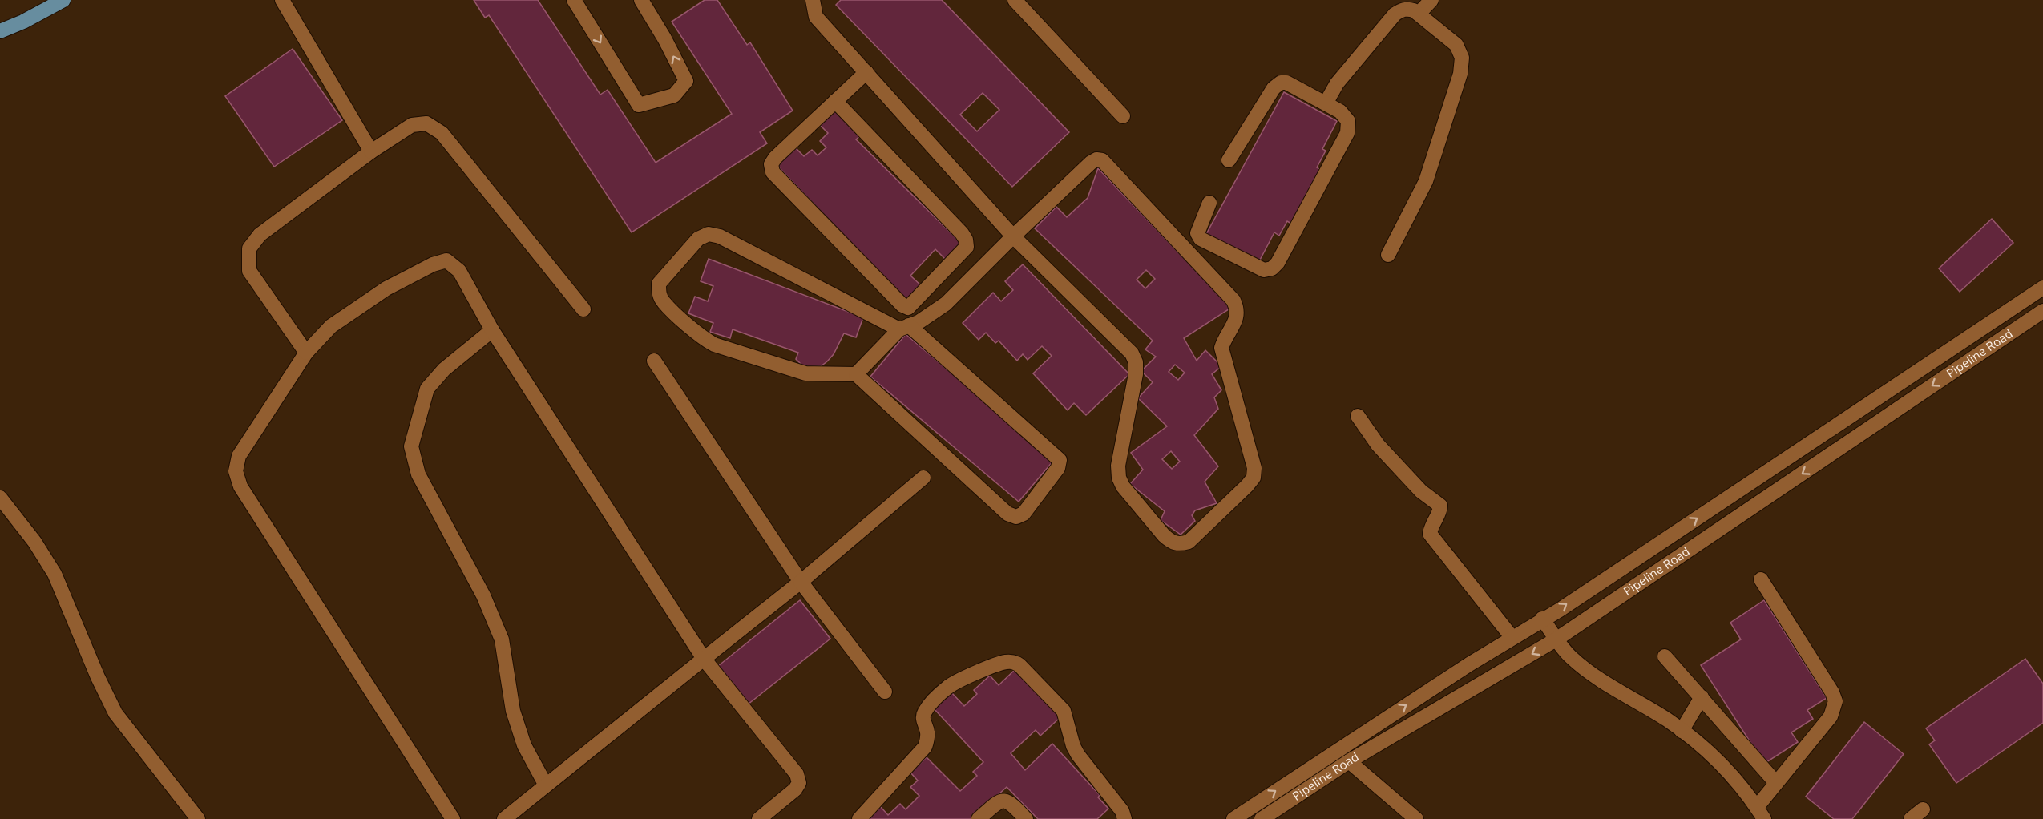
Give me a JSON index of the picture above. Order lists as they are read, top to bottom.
{
  "streets": {
    "street": ["Pipeline Road"]
  }
}
